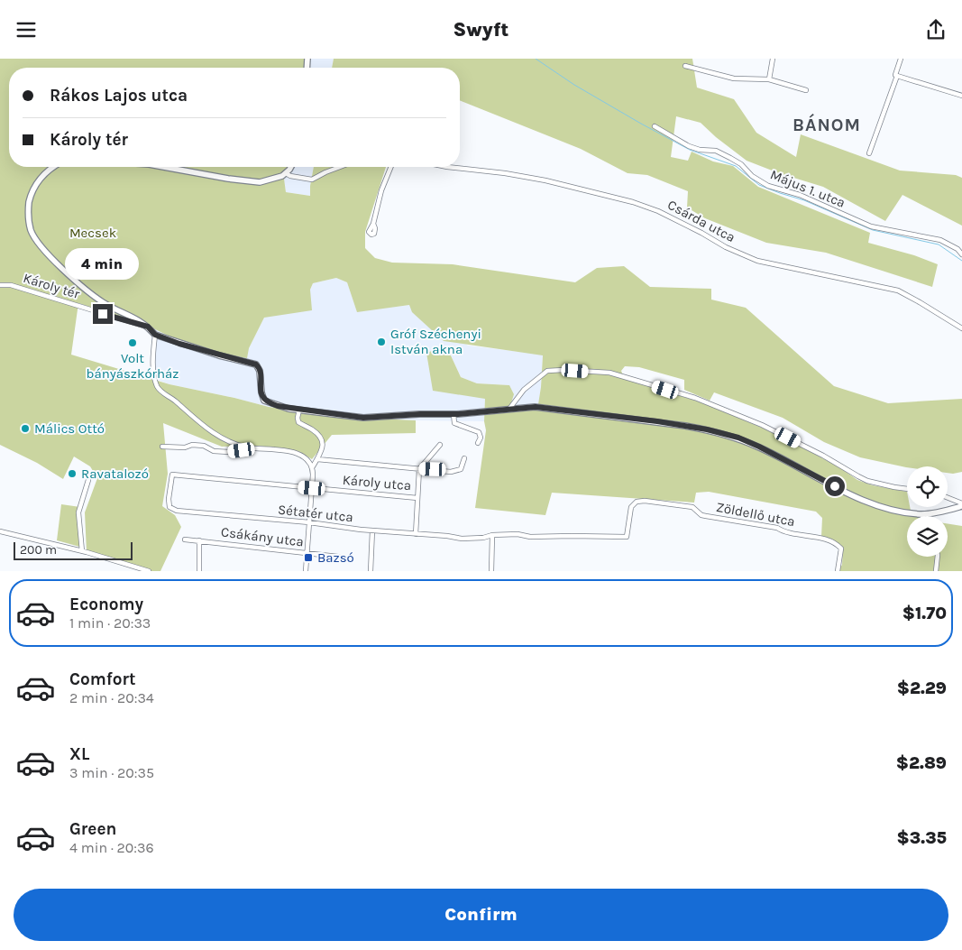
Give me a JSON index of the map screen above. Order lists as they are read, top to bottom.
{
  "streets": {
    "street": [
      "Május 1. utca",
      "Csárda utca",
      "Károly tér",
      "Károly utca",
      "Sétatér utca",
      "Zöldellő utca",
      "Csákány utca"
    ]
  },
  "crossings": [
    ["Károly utca", "Sétatér utca"],
    ["Sétatér utca", "Zöldellő utca"]
  ],
  "districts": ["BÁNOM"],
  "parks": ["Mecsek"],
  "places": {
    "other": [
      "Gróf Széchenyi István akna",
      "Volt bányászkórház",
      "Málics Ottó",
      "Ravatalozó"
    ],
    "transit": ["Bazsó"]
  },
  "scale_bar": "200 m",
  "page": {
    "header": "Swyft",
    "banner": ["Rákos Lajos utca", "Károly tér"],
    "bubble": "4 min",
    "scale": "200 m",
    "list": [
      {
        "name": "Economy",
        "note": "1 min · 20:33",
        "value": "$1.70"
      },
      {
        "name": "Comfort",
        "note": "2 min · 20:34",
        "value": "$2.29"
      },
      {
        "name": "XL",
        "note": "3 min · 20:35",
        "value": "$2.89"
      },
      {
        "name": "Green",
        "note": "4 min · 20:36",
        "value": "$3.35"
      }
    ],
    "buttons": "Confirm"
  }
}
